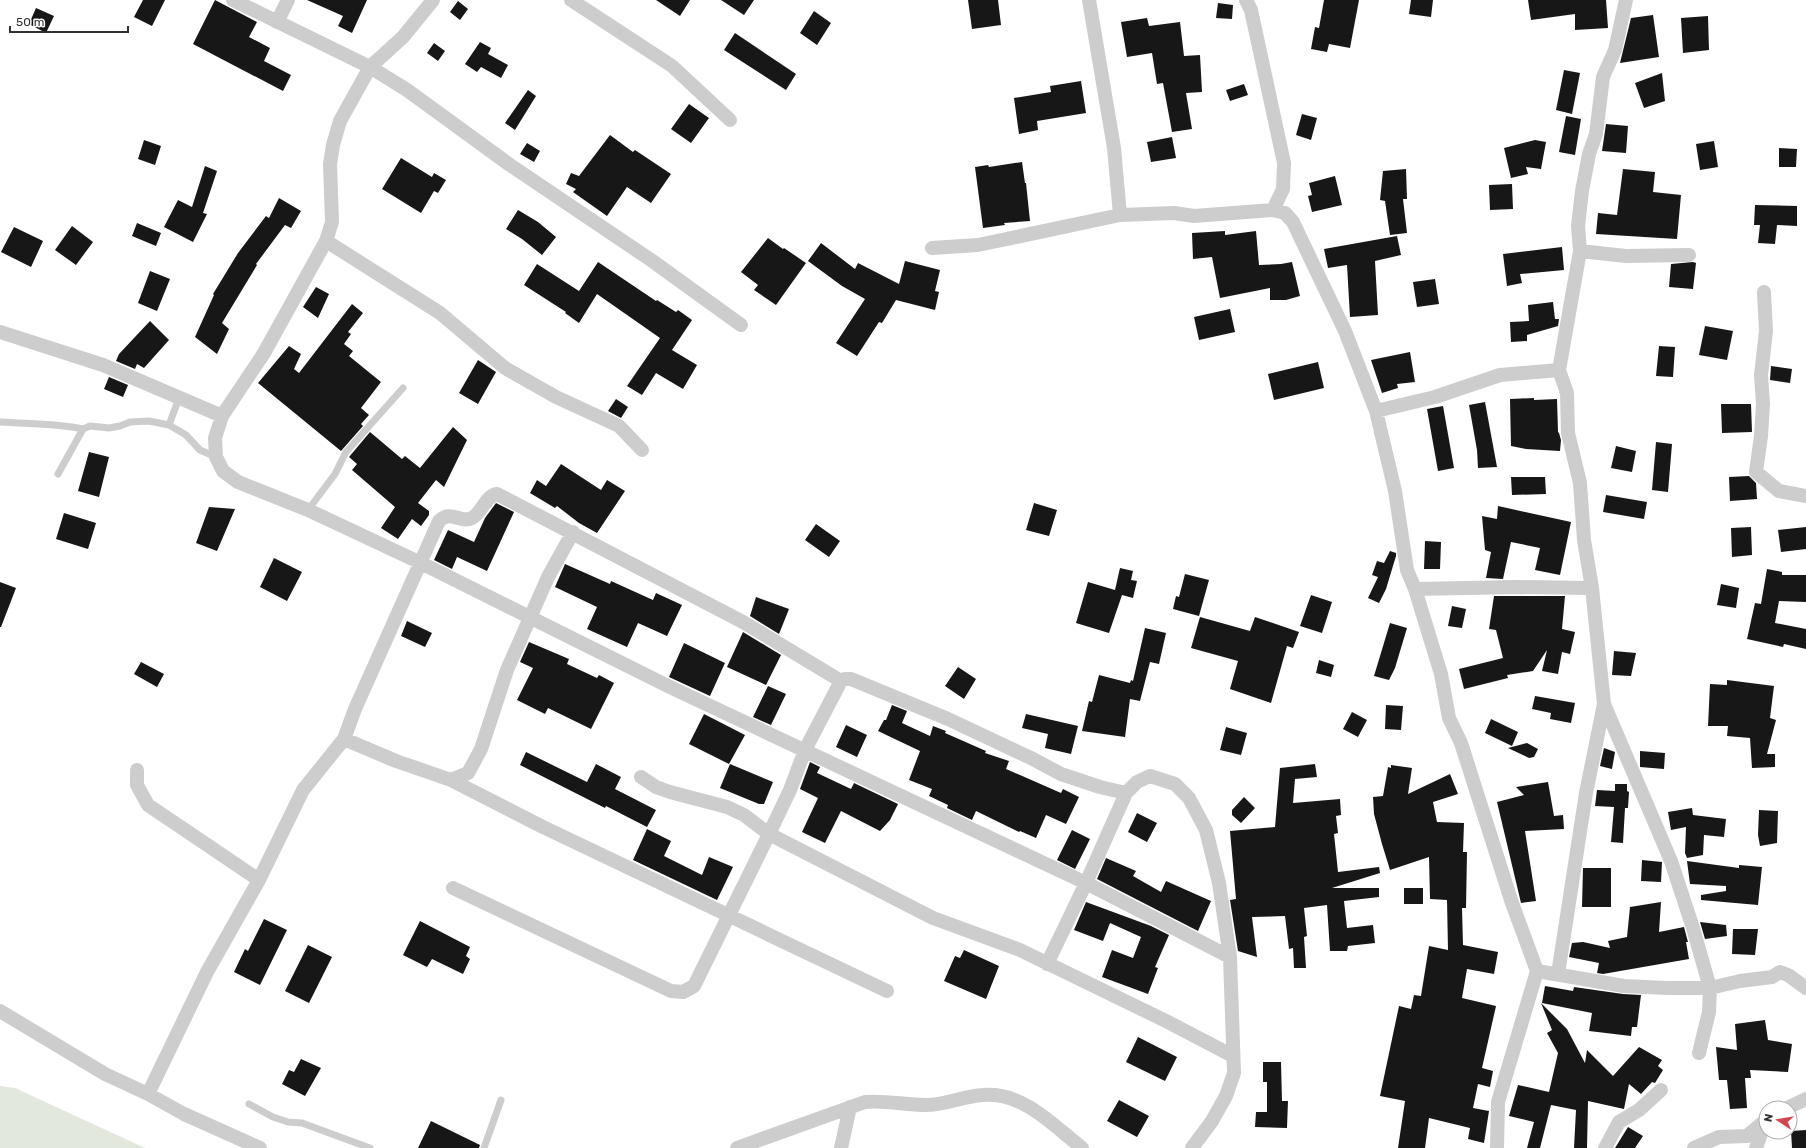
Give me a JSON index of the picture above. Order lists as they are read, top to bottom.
{
  "scale_bar": "50 m",
  "north": "left"
}
